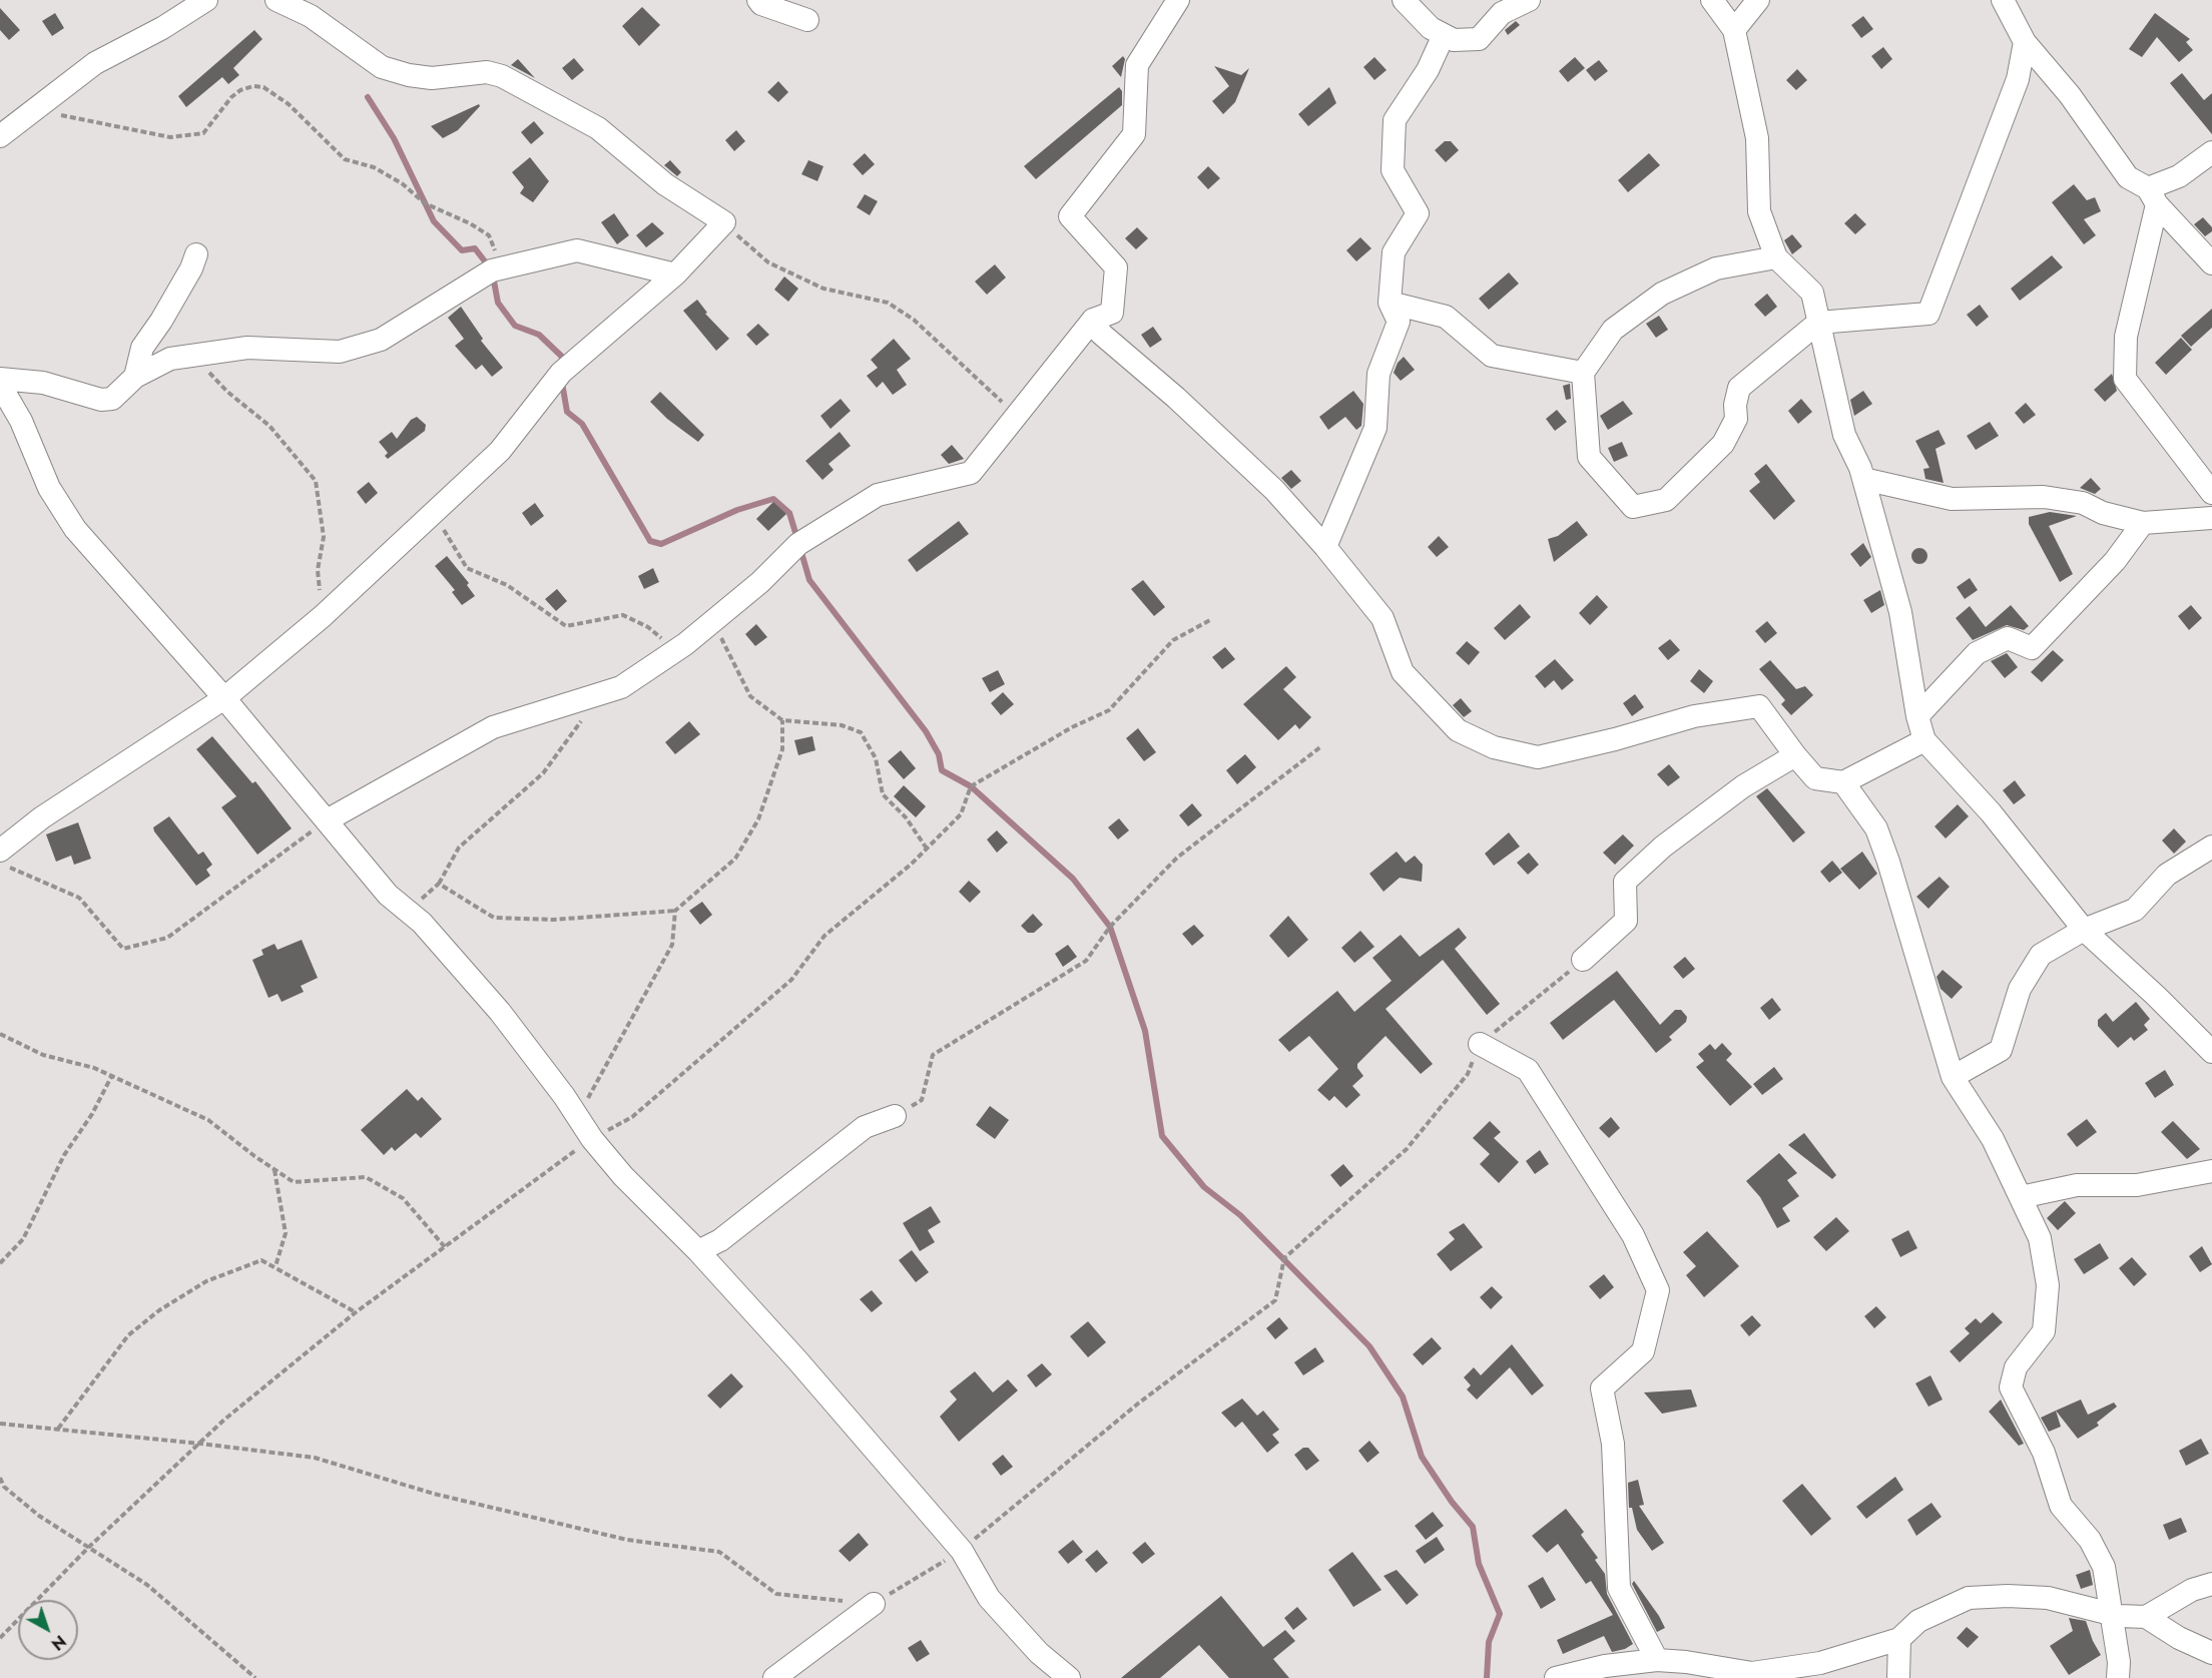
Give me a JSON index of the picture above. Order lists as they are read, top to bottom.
{
  "north": "bottom right"
}
